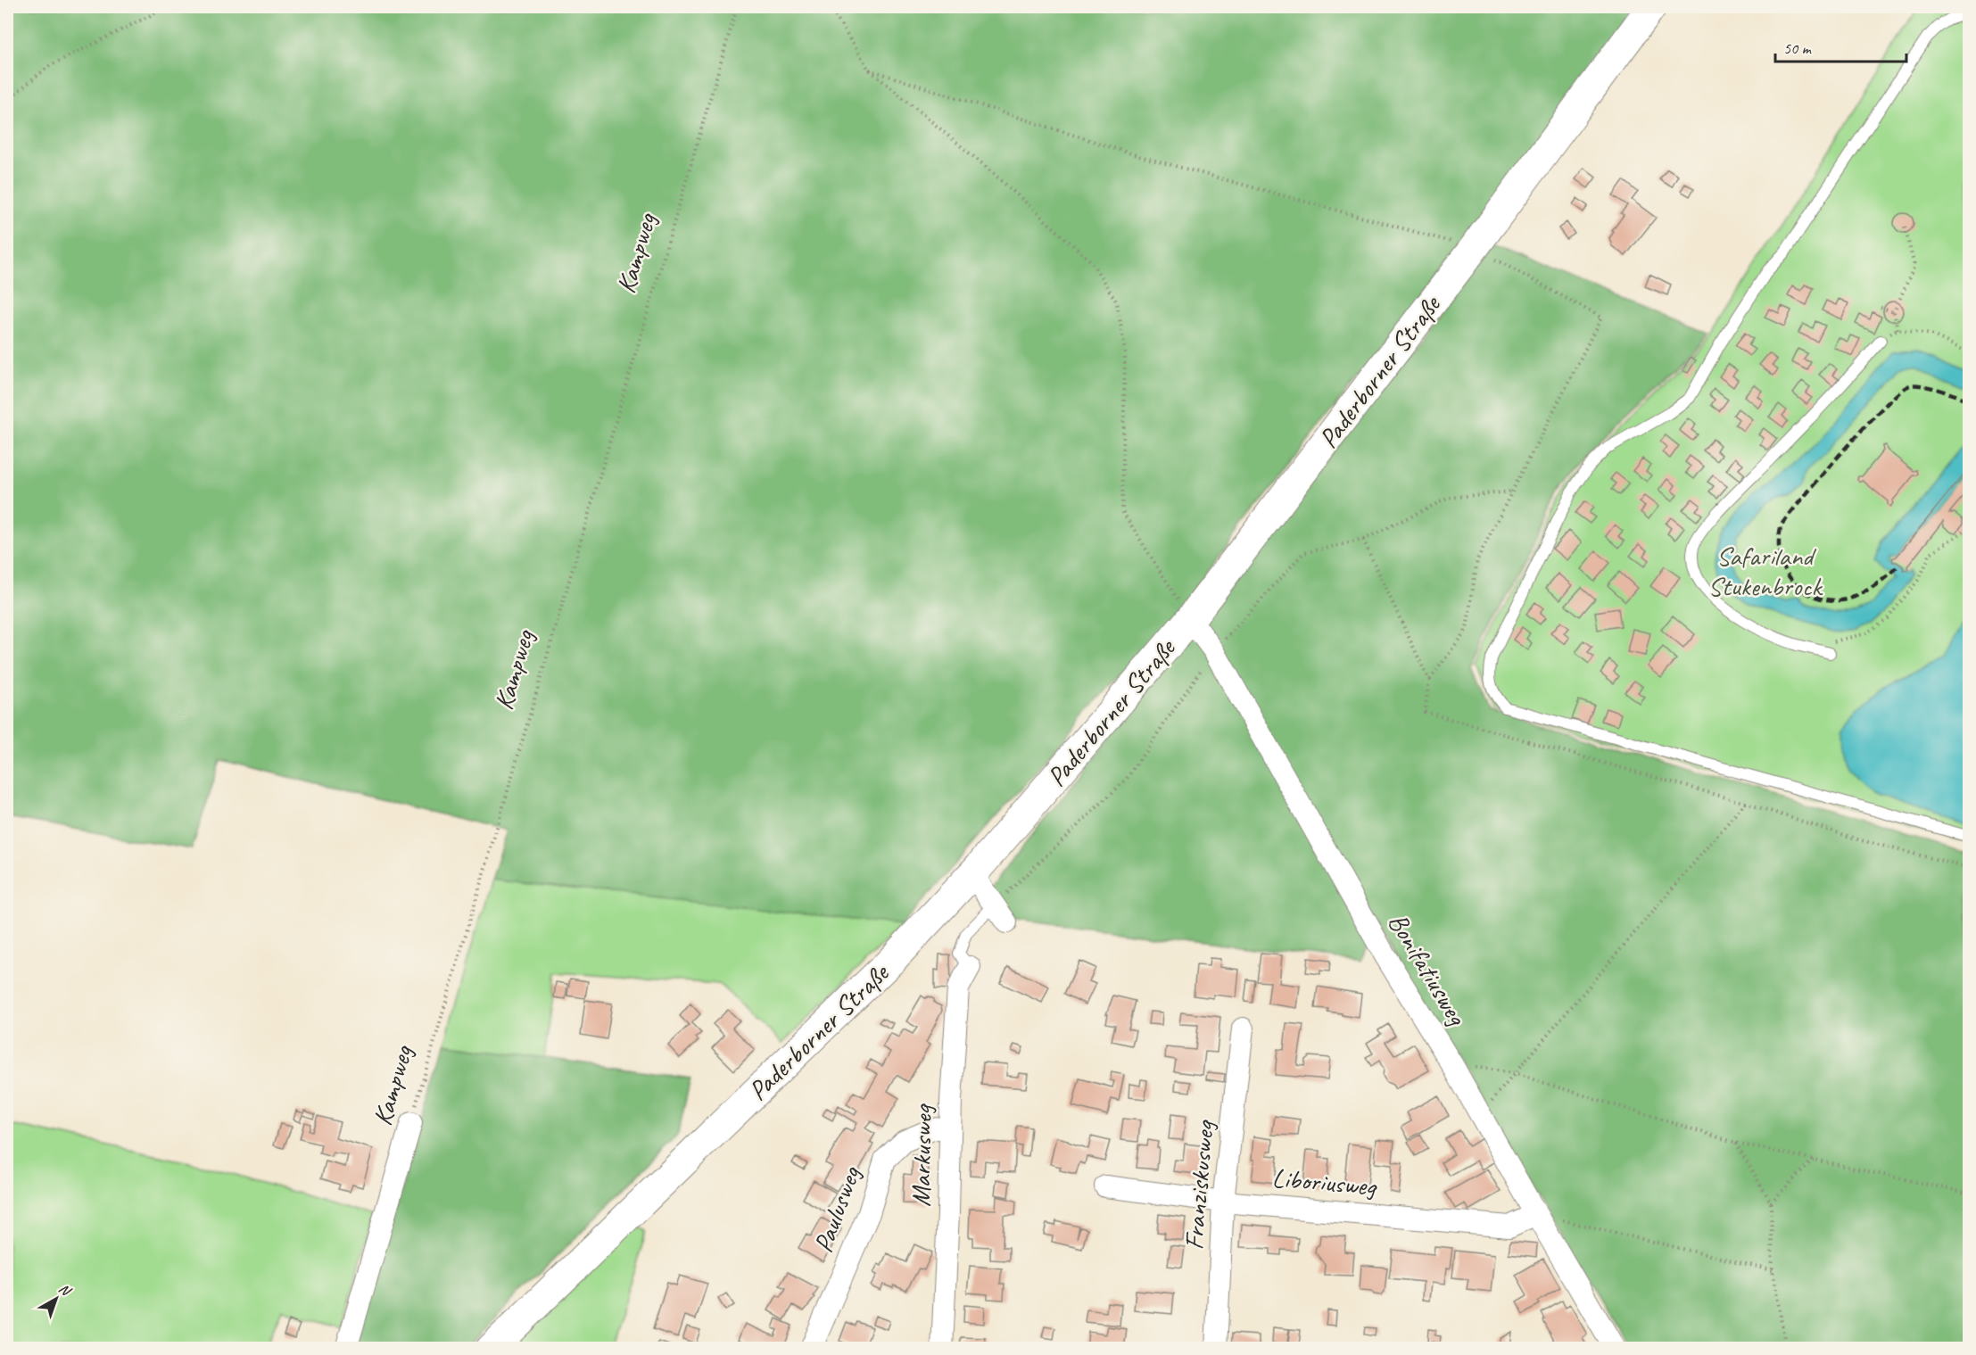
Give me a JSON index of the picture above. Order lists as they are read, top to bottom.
{
  "streets": {
    "main road": ["Paderborner Straße"],
    "street": [
      "Kampweg",
      "Bonifatiusweg",
      "Markusweg",
      "Liboriusweg",
      "Franziskusweg",
      "Paulusweg"
    ]
  },
  "crossings": [
    ["Paderborner Straße", "Bonifatiusweg"],
    ["Bonifatiusweg", "Liboriusweg"],
    ["Markusweg", "Paulusweg"],
    ["Liboriusweg", "Franziskusweg"]
  ],
  "parks": ["Safariland Stukenbrock"],
  "scale_bar": "50 m",
  "north": "top right"
}
